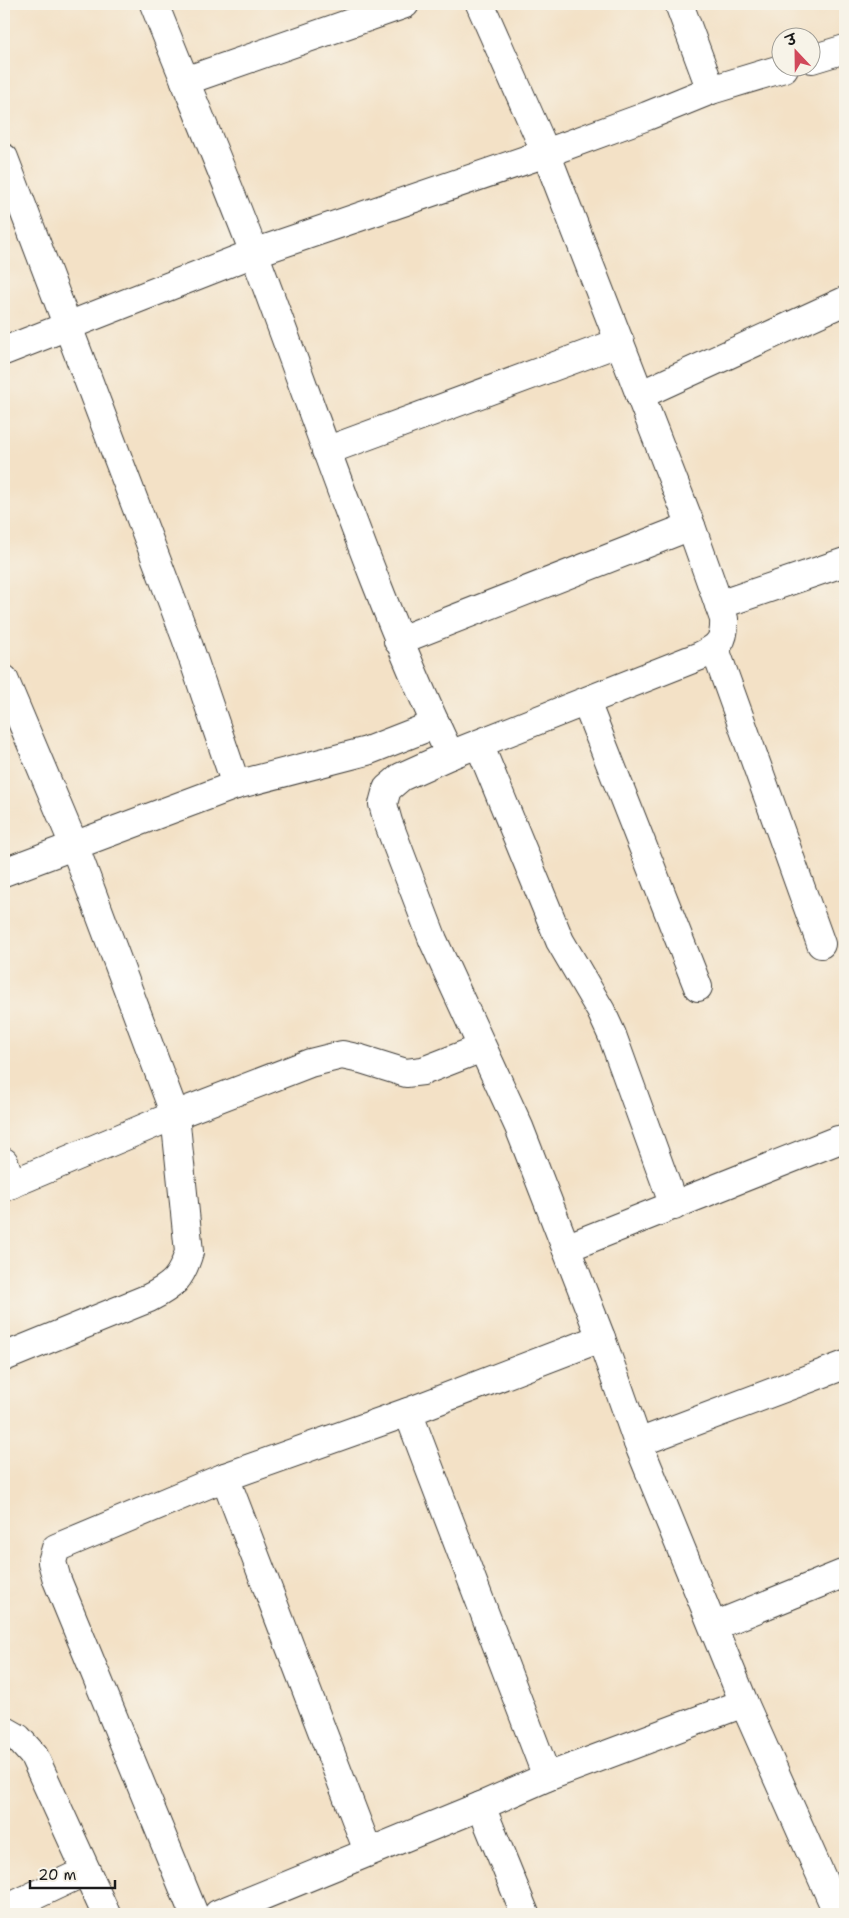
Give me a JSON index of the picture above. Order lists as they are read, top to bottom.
{
  "scale_bar": "20 m",
  "north": "top"
}
